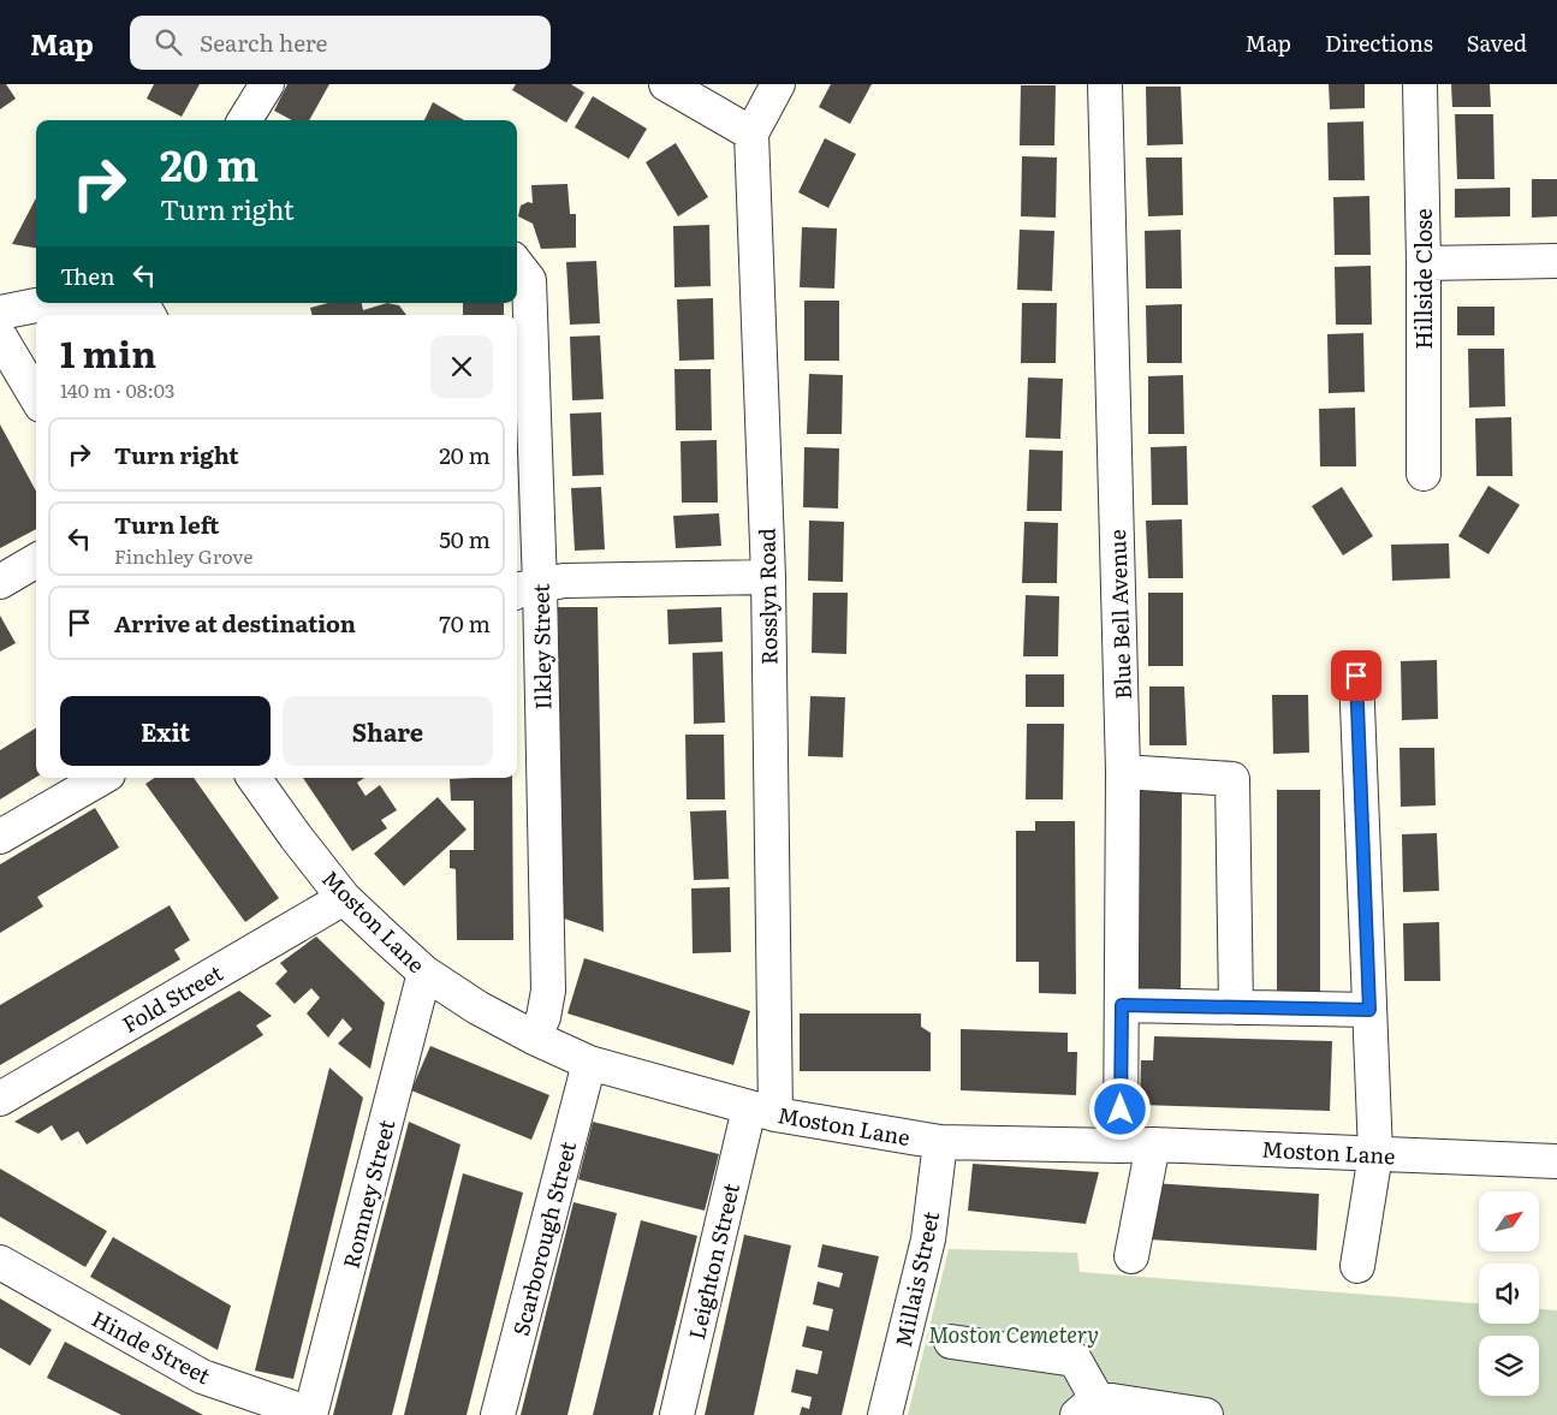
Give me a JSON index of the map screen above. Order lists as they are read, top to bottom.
{
  "streets": {
    "street": [
      "Hillside Close",
      "Rosslyn Road",
      "Blue Bell Avenue",
      "Ilkley Street",
      "Moston Lane",
      "Fold Street",
      "Romney Street",
      "Scarborough Street",
      "Leighton Street",
      "Millais Street",
      "Hinde Street"
    ]
  },
  "crossings": [
    ["Rosslyn Road", "Moston Lane"],
    ["Rosslyn Road", "Leighton Street"],
    ["Blue Bell Avenue", "Moston Lane"],
    ["Ilkley Street", "Moston Lane"],
    ["Moston Lane", "Fold Street"],
    ["Moston Lane", "Romney Street"],
    ["Moston Lane", "Scarborough Street"],
    ["Moston Lane", "Leighton Street"],
    ["Moston Lane", "Millais Street"],
    ["Romney Street", "Hinde Street"]
  ],
  "parks": ["Moston Cemetery"],
  "north": "top right",
  "page": {
    "header": "Map",
    "search": "Search here",
    "nav": ["Map", "Directions", "Saved"],
    "turn": ["20 m", "Turn right"],
    "then": "Then",
    "heading": ["1 min", "140 m · 08:03"],
    "list": [
      {
        "name": "Turn right",
        "value": "20 m"
      },
      {
        "name": "Turn left",
        "note": "Finchley Grove",
        "value": "50 m"
      },
      {
        "name": "Arrive at destination",
        "value": "70 m"
      }
    ],
    "buttons": ["Exit", "Share"]
  }
}
